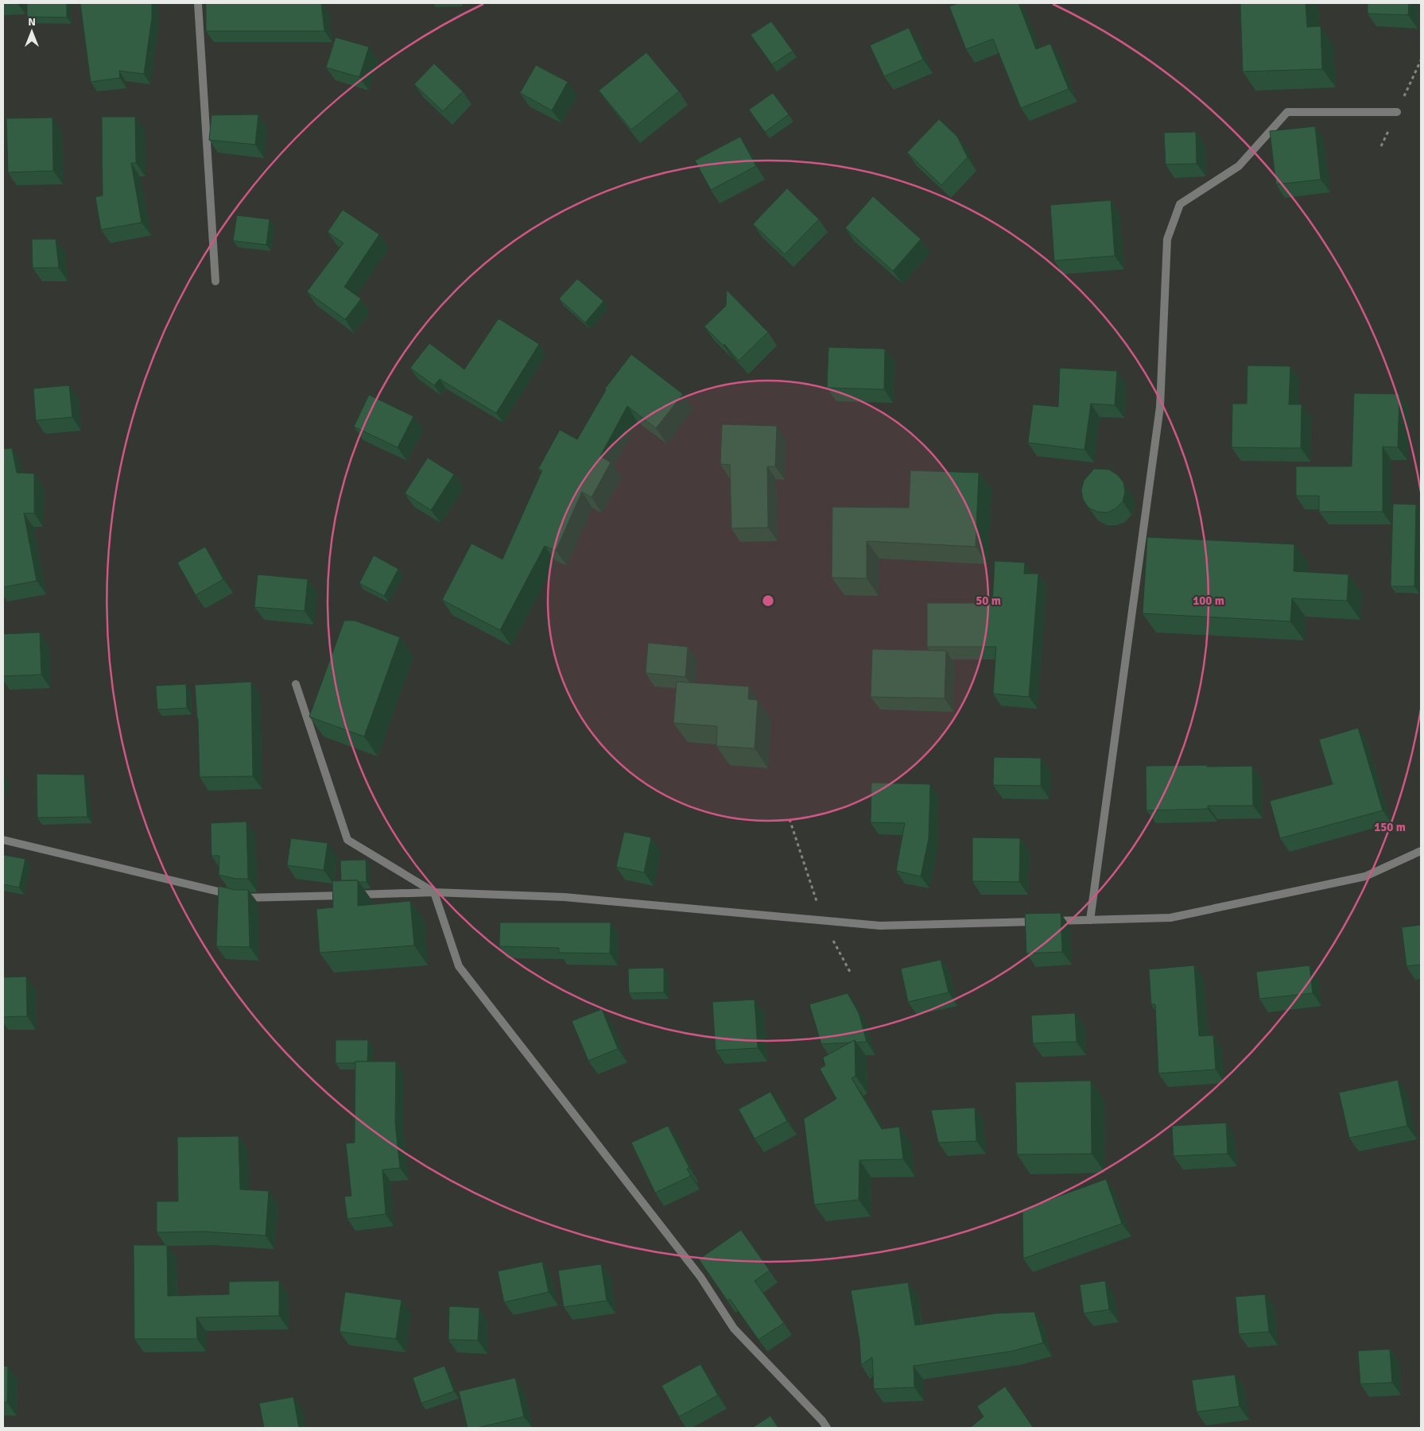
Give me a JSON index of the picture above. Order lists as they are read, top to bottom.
{
  "north": "top",
  "rings": ["50 m", "100 m", "150 m"]
}
